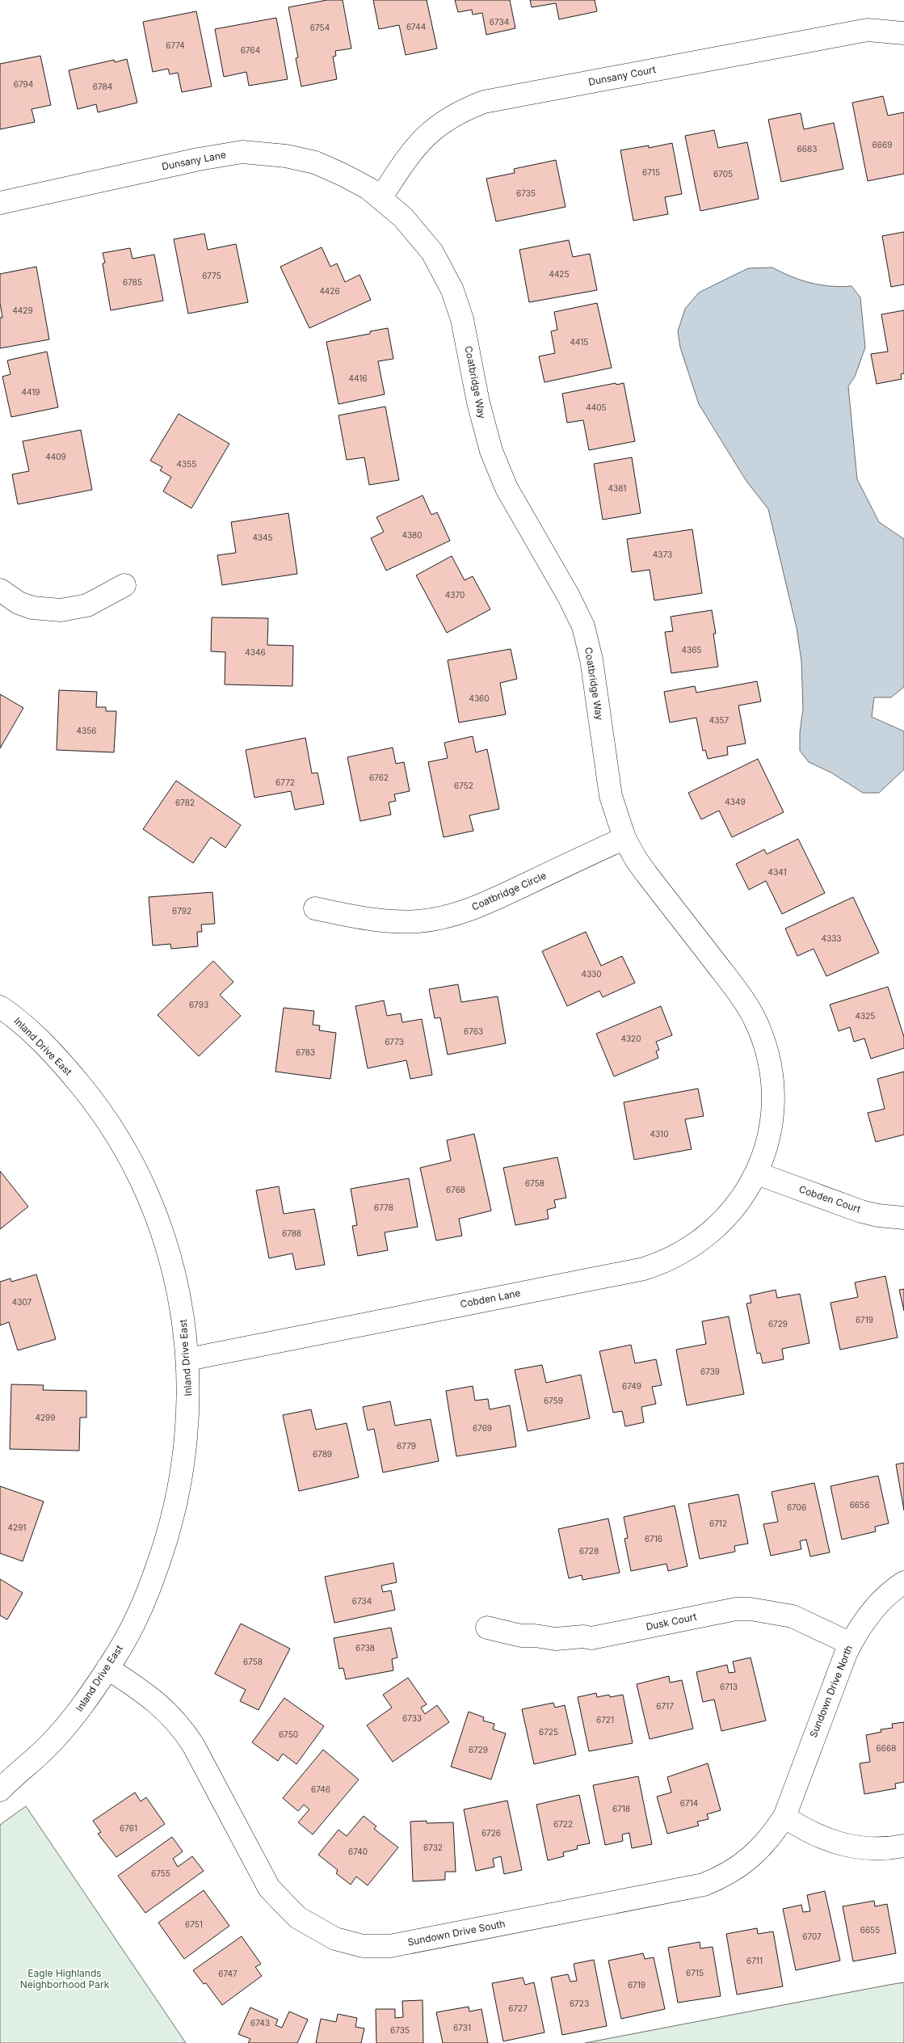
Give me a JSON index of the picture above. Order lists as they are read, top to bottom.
{
  "streets": {
    "street": [
      "Dunsany Court",
      "Dunsany Lane",
      "Coatbridge Way",
      "Coatbridge Circle",
      "Inland Drive East",
      "Cobden Court",
      "Cobden Lane",
      "Dusk Court",
      "Sundown Drive North",
      "Sundown Drive South"
    ]
  },
  "crossings": [
    ["Dunsany Court", "Dunsany Lane"],
    ["Dunsany Court", "Coatbridge Way"],
    ["Dunsany Lane", "Coatbridge Way"],
    ["Coatbridge Way", "Coatbridge Circle"],
    ["Coatbridge Way", "Cobden Court"],
    ["Coatbridge Way", "Cobden Lane"],
    ["Inland Drive East", "Cobden Lane"],
    ["Inland Drive East", "Sundown Drive South"],
    ["Cobden Court", "Cobden Lane"],
    ["Dusk Court", "Sundown Drive North"],
    ["Sundown Drive North", "Sundown Drive South"]
  ],
  "parks": ["Eagle Highlands Neighborhood Park"],
  "house_numbers": [
    "6734",
    "6744",
    "6754",
    "6774",
    "6764",
    "6794",
    "6784",
    "6669",
    "6683",
    "6715",
    "6705",
    "6735",
    "4425",
    "6775",
    "6785",
    "4426",
    "4429",
    "4415",
    "4416",
    "4419",
    "4405",
    "4409",
    "4355",
    "4381",
    "4380",
    "4345",
    "4373",
    "4370",
    "4365",
    "4346",
    "4360",
    "4357",
    "4356",
    "6762",
    "6772",
    "6752",
    "4349",
    "6782",
    "4341",
    "6792",
    "4333",
    "4330",
    "6793",
    "4325",
    "6763",
    "4320",
    "6773",
    "6783",
    "4310",
    "6758",
    "6768",
    "6778",
    "6788",
    "4307",
    "6719",
    "6729",
    "6739",
    "6749",
    "6759",
    "4299",
    "6769",
    "6779",
    "6789",
    "6656",
    "6706",
    "6712",
    "4291",
    "6716",
    "6728",
    "6734",
    "6738",
    "6758",
    "6713",
    "6717",
    "6733",
    "6721",
    "6725",
    "6750",
    "6668",
    "6729",
    "6746",
    "6714",
    "6718",
    "6722",
    "6761",
    "6726",
    "6732",
    "6740",
    "6755",
    "6751",
    "6655",
    "6707",
    "6711",
    "6715",
    "6747",
    "6719",
    "6723",
    "6727",
    "6743",
    "6731",
    "6735"
  ]
}
